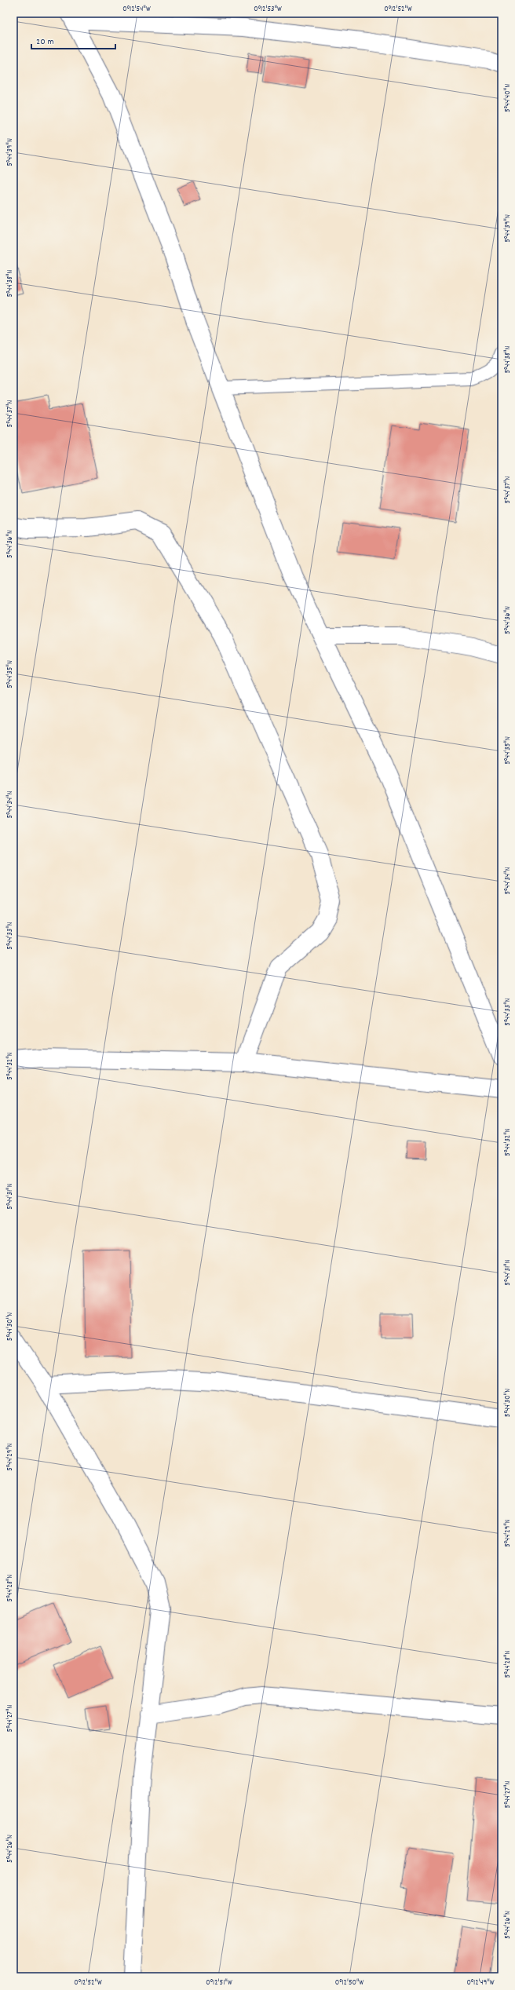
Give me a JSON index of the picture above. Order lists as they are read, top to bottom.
{
  "scale_bar": "20 m",
  "coordinates": [
    "0°12'54\"W",
    "0°12'53\"W",
    "0°12'52\"W",
    "5°44'40\"N",
    "5°44'39\"N",
    "5°44'38\"N",
    "5°44'37\"N",
    "5°44'36\"N",
    "5°44'35\"N",
    "5°44'34\"N",
    "5°44'33\"N",
    "5°44'32\"N",
    "5°44'31\"N",
    "5°44'30\"N",
    "5°44'29\"N",
    "5°44'28\"N",
    "5°44'27\"N",
    "5°44'26\"N",
    "0°12'51\"W",
    "0°12'50\"W",
    "0°12'49\"W"
  ]
}
